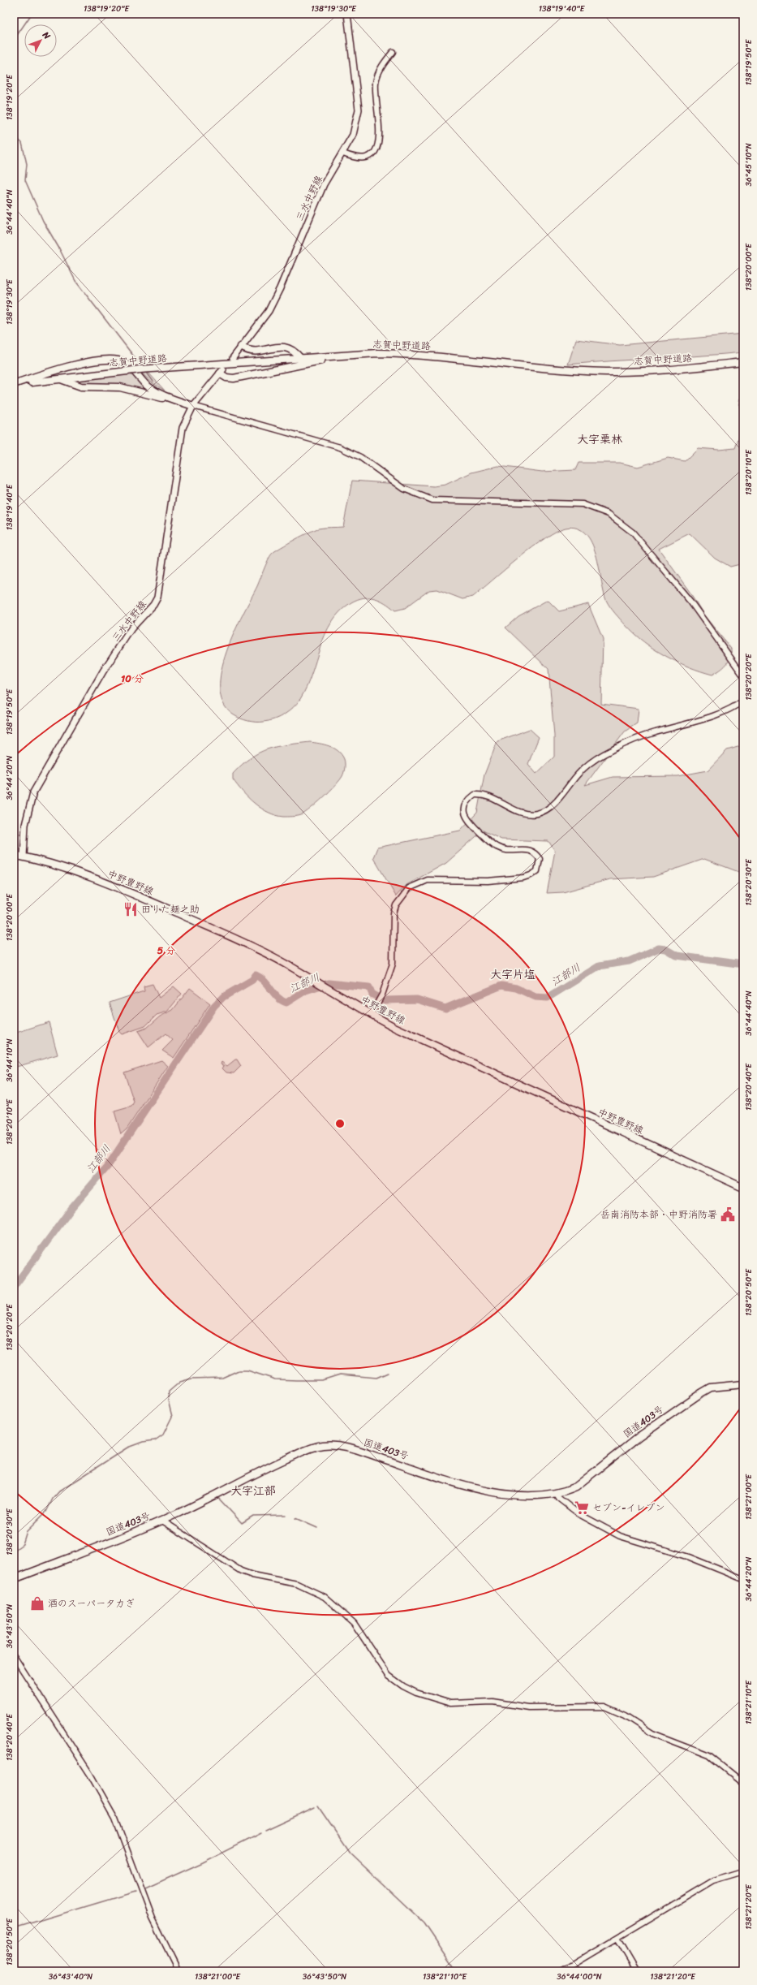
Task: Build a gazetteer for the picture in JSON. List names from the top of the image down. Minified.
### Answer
{"streets":{"main road":["三水中野線","志賀中野道路","中野豊野線","国道403号"]},"crossings":[["三水中野線","中野豊野線"]],"districts":["大字栗林","大字片塩","大字江部"],"water":["江部川"],"places":{"restaurant":["田りた麺之助"],"public building":["岳南消防本部・中野消防署"],"supermarket":["セブン-イレブン"],"shop":["酒のスーパータカぎ"]},"north":"top right","coordinates":["138°19'20\"E","138°19'30\"E","138°19'40\"E","138°19'50\"E","36°45'10\"N","36°44'40\"N","138°20'00\"E","138°20'10\"E","138°20'20\"E","36°44'20\"N","138°20'30\"E","36°44'10\"N","138°20'40\"E","138°20'50\"E","138°21'00\"E","36°43'50\"N","138°21'10\"E","138°21'20\"E","36°43'40\"N","36°44'00\"N"],"rings":["10 分","5 分"]}
